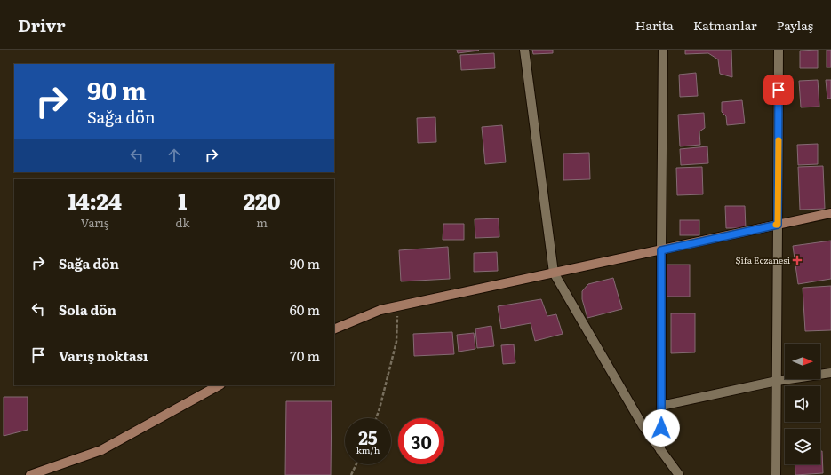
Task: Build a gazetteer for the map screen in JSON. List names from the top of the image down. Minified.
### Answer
{"places":{"health":["Şifa Eczanesi"]},"north":"right","page":{"header":"Drivr","nav":["Harita","Katmanlar","Paylaş"],"turn":["90 m","Sağa dön"],"eta":["14:24","Varış","1","dk","220","m"],"list":[{"name":"Sağa dön","value":"90 m"},{"name":"Sola dön","value":"60 m"},{"name":"Varış noktası","value":"70 m"}],"speed":"25 km/h","limit":"30"}}
